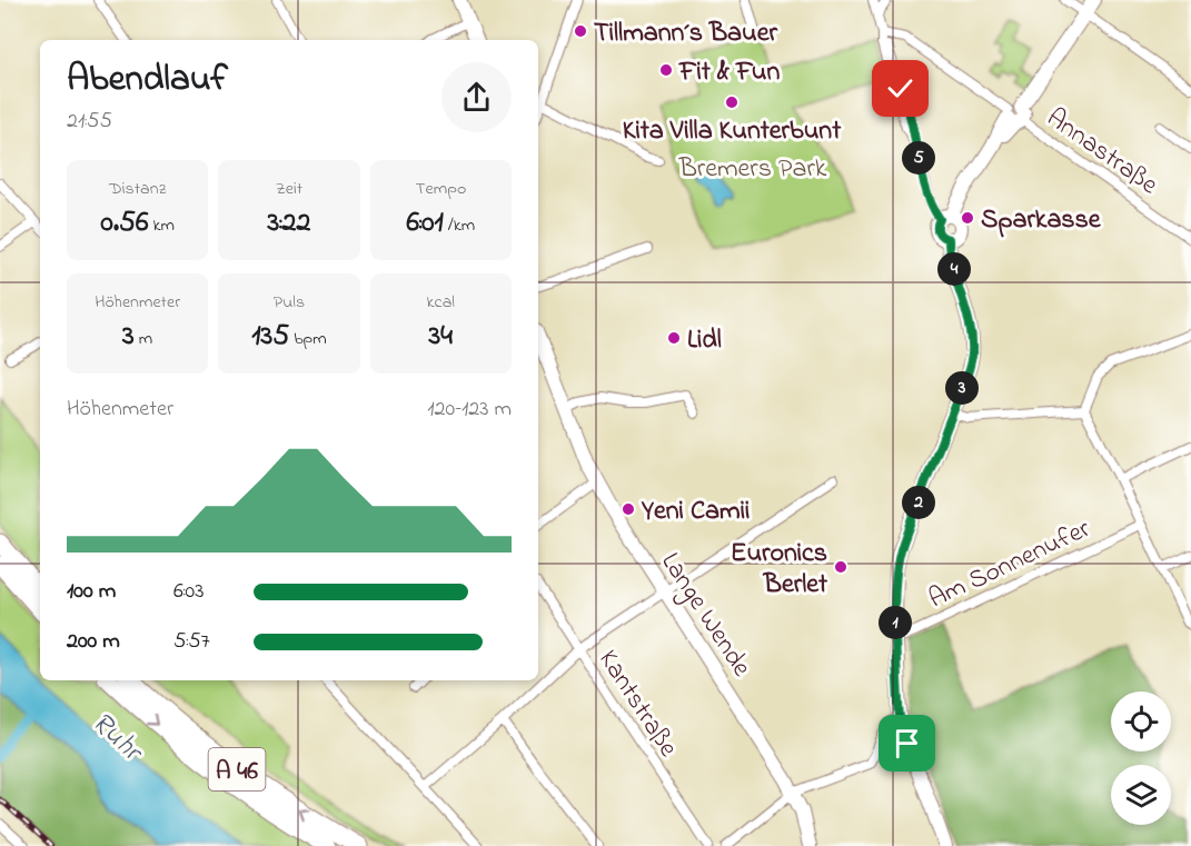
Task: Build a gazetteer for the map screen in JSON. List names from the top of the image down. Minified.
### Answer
{"streets":{"highway":["A 46"],"street":["Annastraße","Am Sonnenufer","Lange Wende","Kantstraße"]},"water":["Ruhr"],"parks":["Bremers Park"],"places":["Tillmann´s Bauer","Fit & Fun","Kita Villa Kunterbunt","Sparkasse","Lidl","Yeni Camii","Euronics Berlet"],"page":{"heading":["Abendlauf","21:55"],"pins":["5","4","3","2","1"],"stats":[["Distanz","0.56 km"],["Zeit","3:22"],["Tempo","6:01 /km"],["Höhenmeter","3 m"],["Puls","135 bpm"],["kcal","34"]],"chart":["Höhenmeter","120–123 m"],"list":[{"name":"100 m","note":"6:03"},{"name":"200 m","note":"5:57"}]}}
